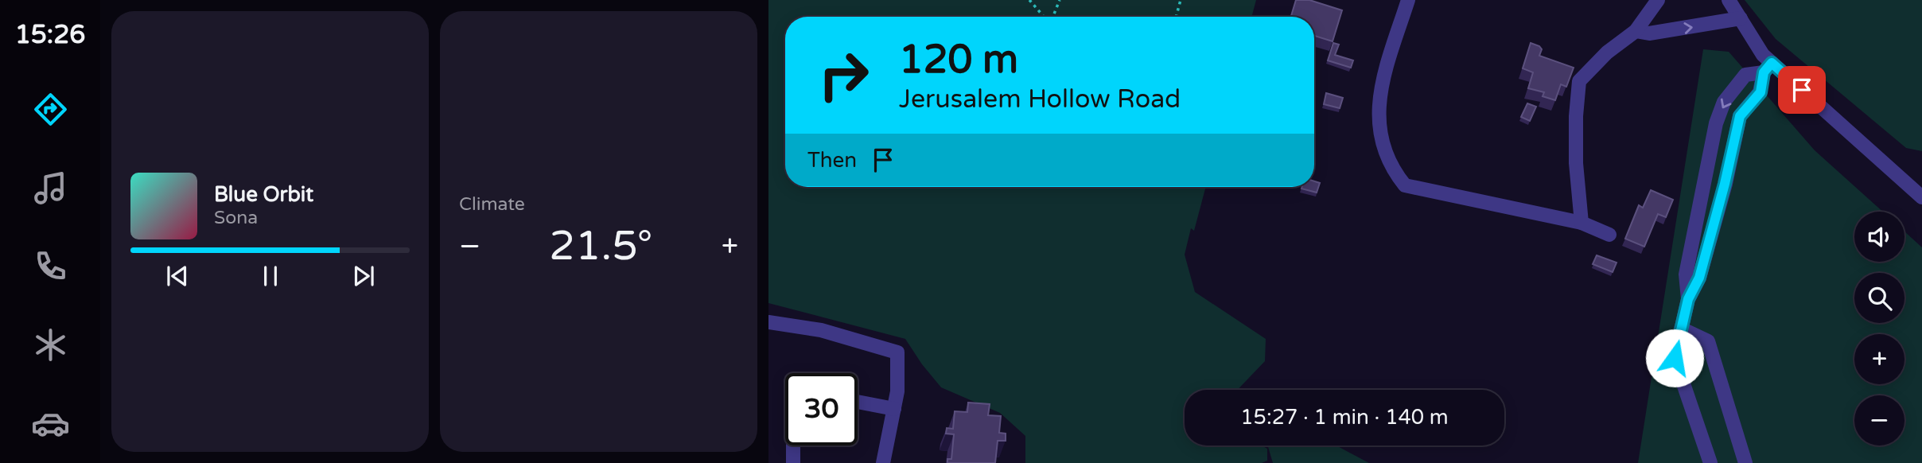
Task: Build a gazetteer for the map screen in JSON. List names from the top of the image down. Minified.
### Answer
{"page":{"tabs":"15:26","tile":"Climate","turn":["120 m","Jerusalem Hollow Road"],"then":"Then","song":["Blue Orbit","Sona"],"map_buttons":["+","−"],"heat":["−","21.5°","+"],"limit":"30","trip":"15:27 · 1 min · 140 m"}}
